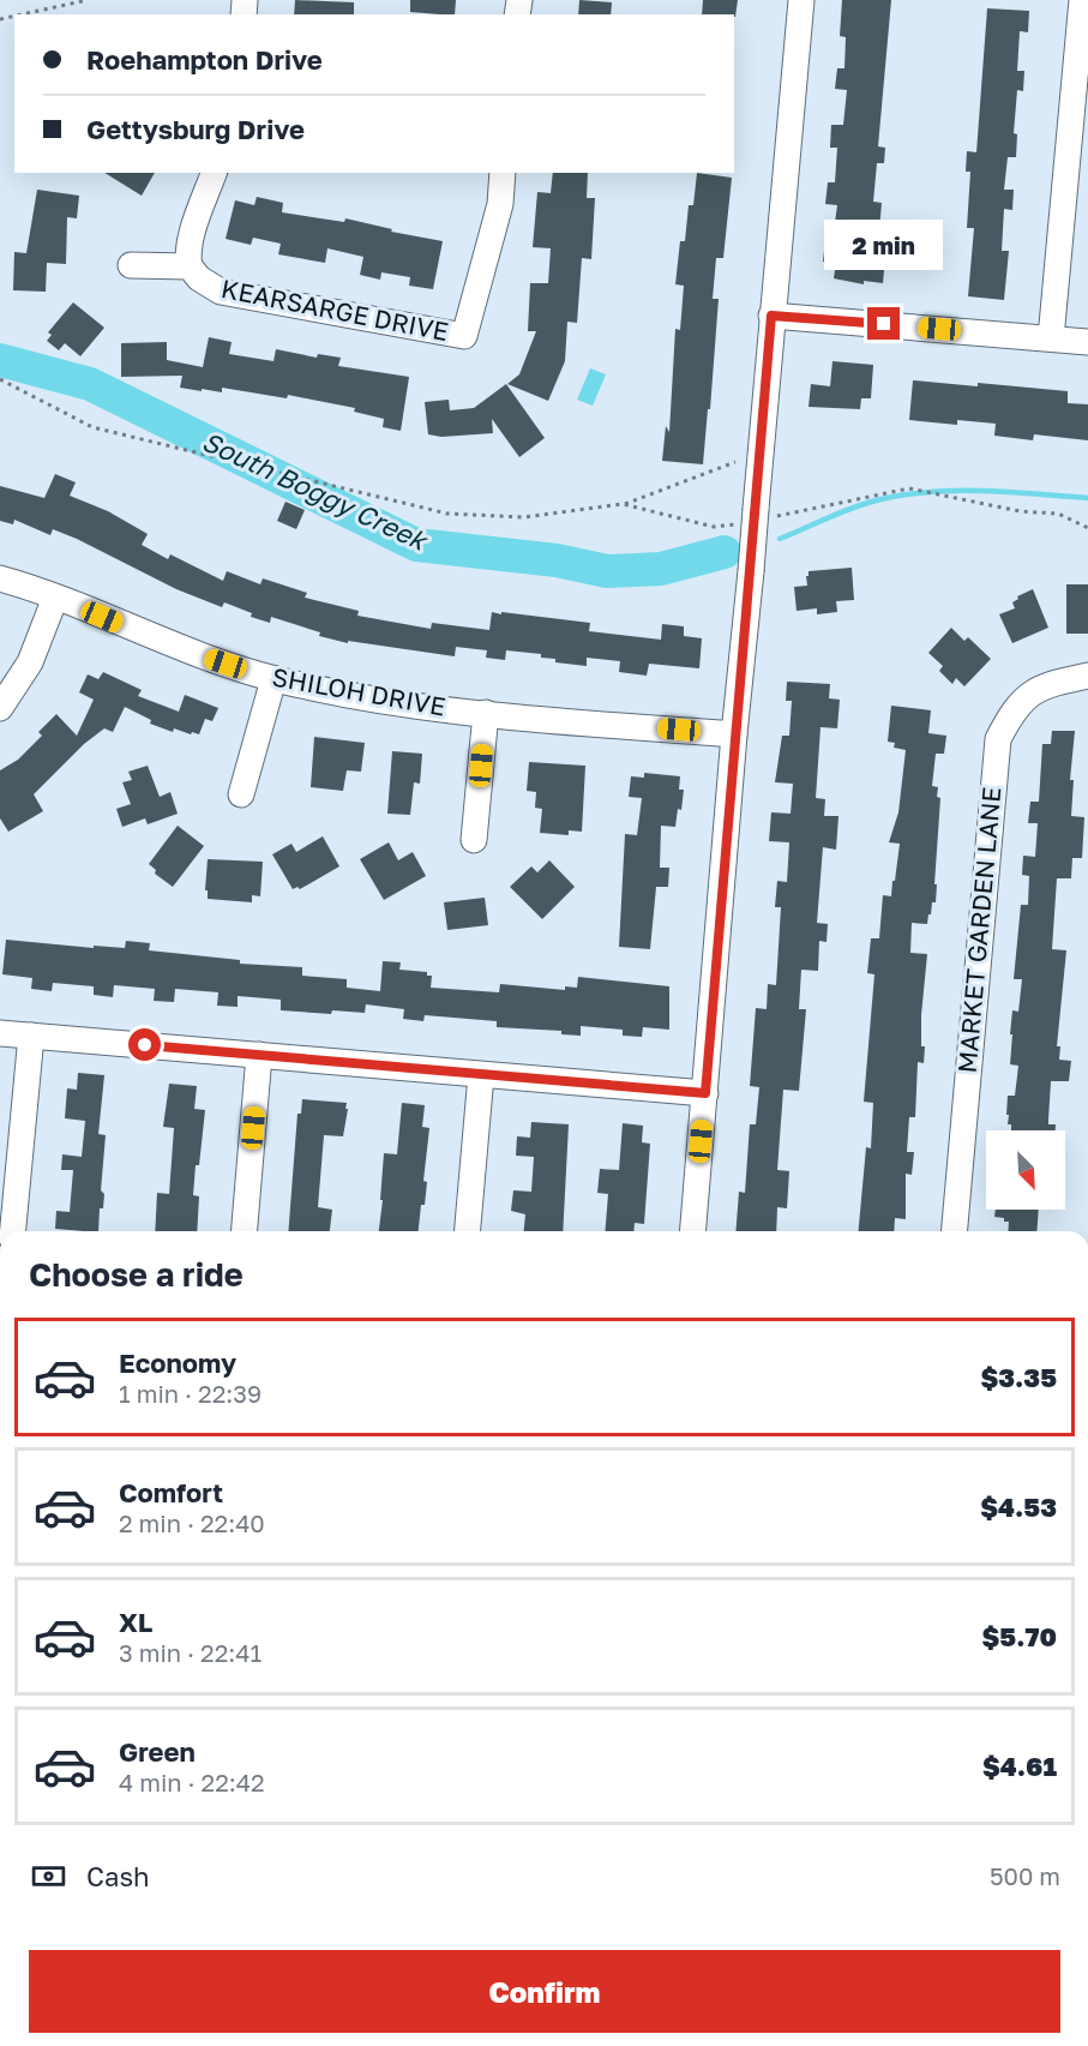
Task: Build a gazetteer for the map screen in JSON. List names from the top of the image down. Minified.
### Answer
{"streets":{"street":["KEARSARGE DRIVE","SHILOH DRIVE","MARKET GARDEN LANE"]},"water":["South Boggy Creek"],"north":"bottom right","page":{"banner":["Roehampton Drive","Gettysburg Drive"],"bubble":"2 min","heading":"Choose a ride","list":[{"name":"Economy","note":"1 min · 22:39","value":"$3.35"},{"name":"Comfort","note":"2 min · 22:40","value":"$4.53"},{"name":"XL","note":"3 min · 22:41","value":"$5.70"},{"name":"Green","note":"4 min · 22:42","value":"$4.61"}],"pay":["Cash","500 m"],"buttons":"Confirm"}}
